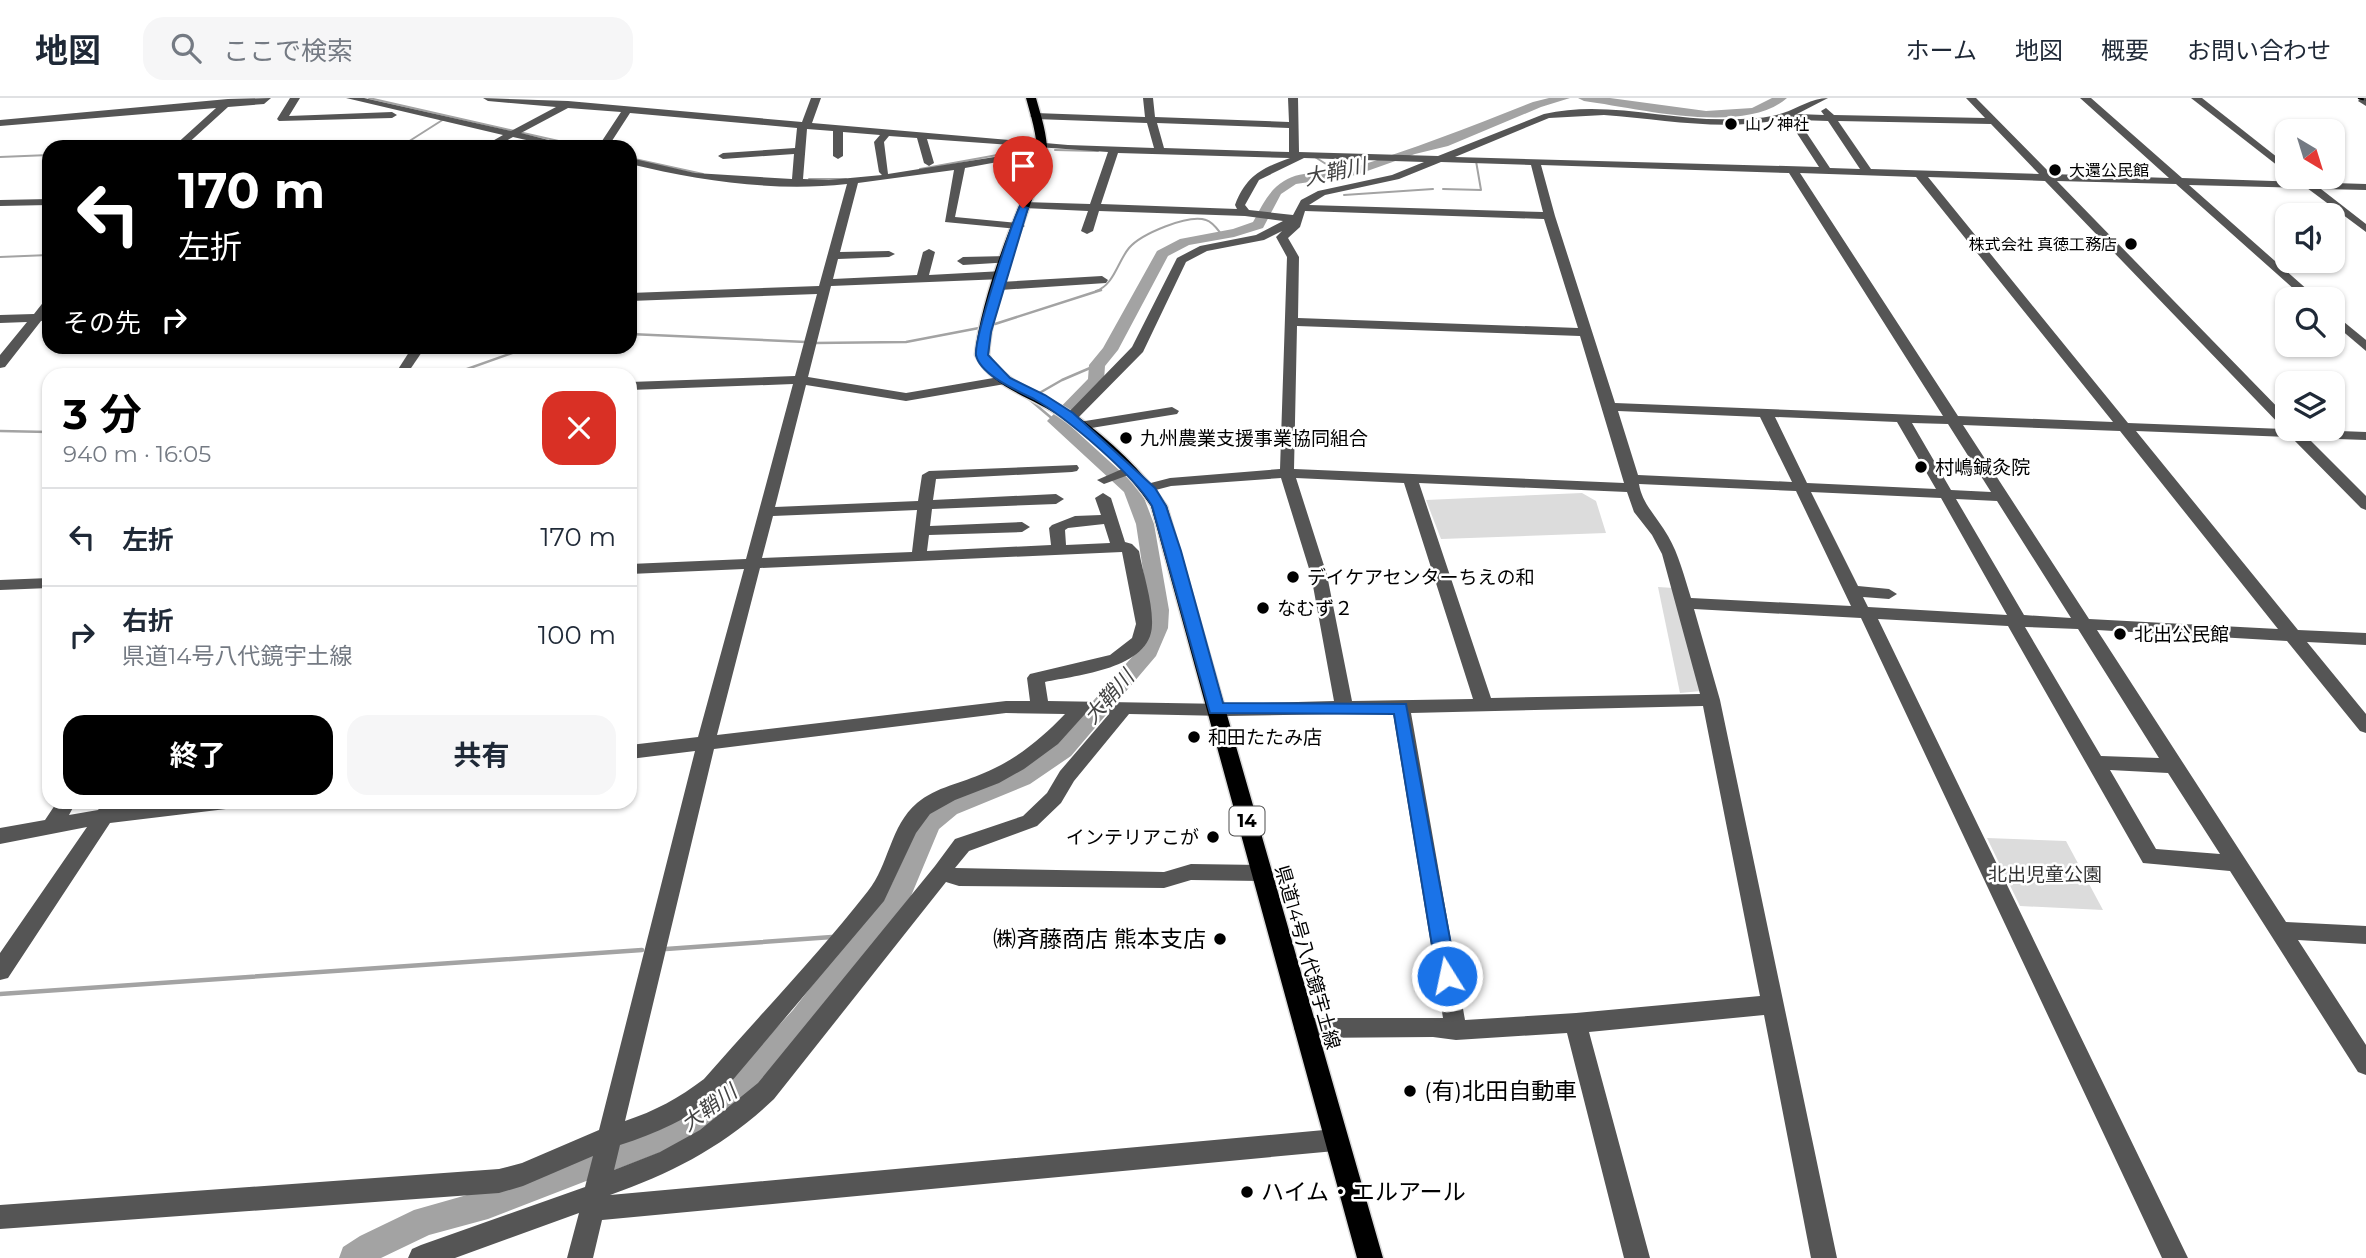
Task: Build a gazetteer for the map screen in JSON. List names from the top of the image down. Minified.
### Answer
{"streets":{"main road":["14","県道14号八代鏡宇土線"]},"water":["大鞘川"],"parks":["北出児童公園"],"places":["山ノ神社","大還公民館","株式会社 真徳工務店","九州農業支援事業協同組合","村嶋鍼灸院","デイケアセンターちえの和","なむず２","北出公民館","和田たたみ店","インテリアこが","㈱斉藤商店 熊本支店","(有)北田自動車","ハイム・エルアール"],"north":"bottom right","page":{"header":"地図","search":"ここで検索","nav":["ホーム","地図","概要","お問い合わせ"],"turn":["170 m","左折"],"then":"その先","heading":["3 分","940 m · 16:05"],"list":[{"name":"左折","value":"170 m"},{"name":"右折","note":"県道14号八代鏡宇土線","value":"100 m"}],"buttons":["終了","共有"]}}
